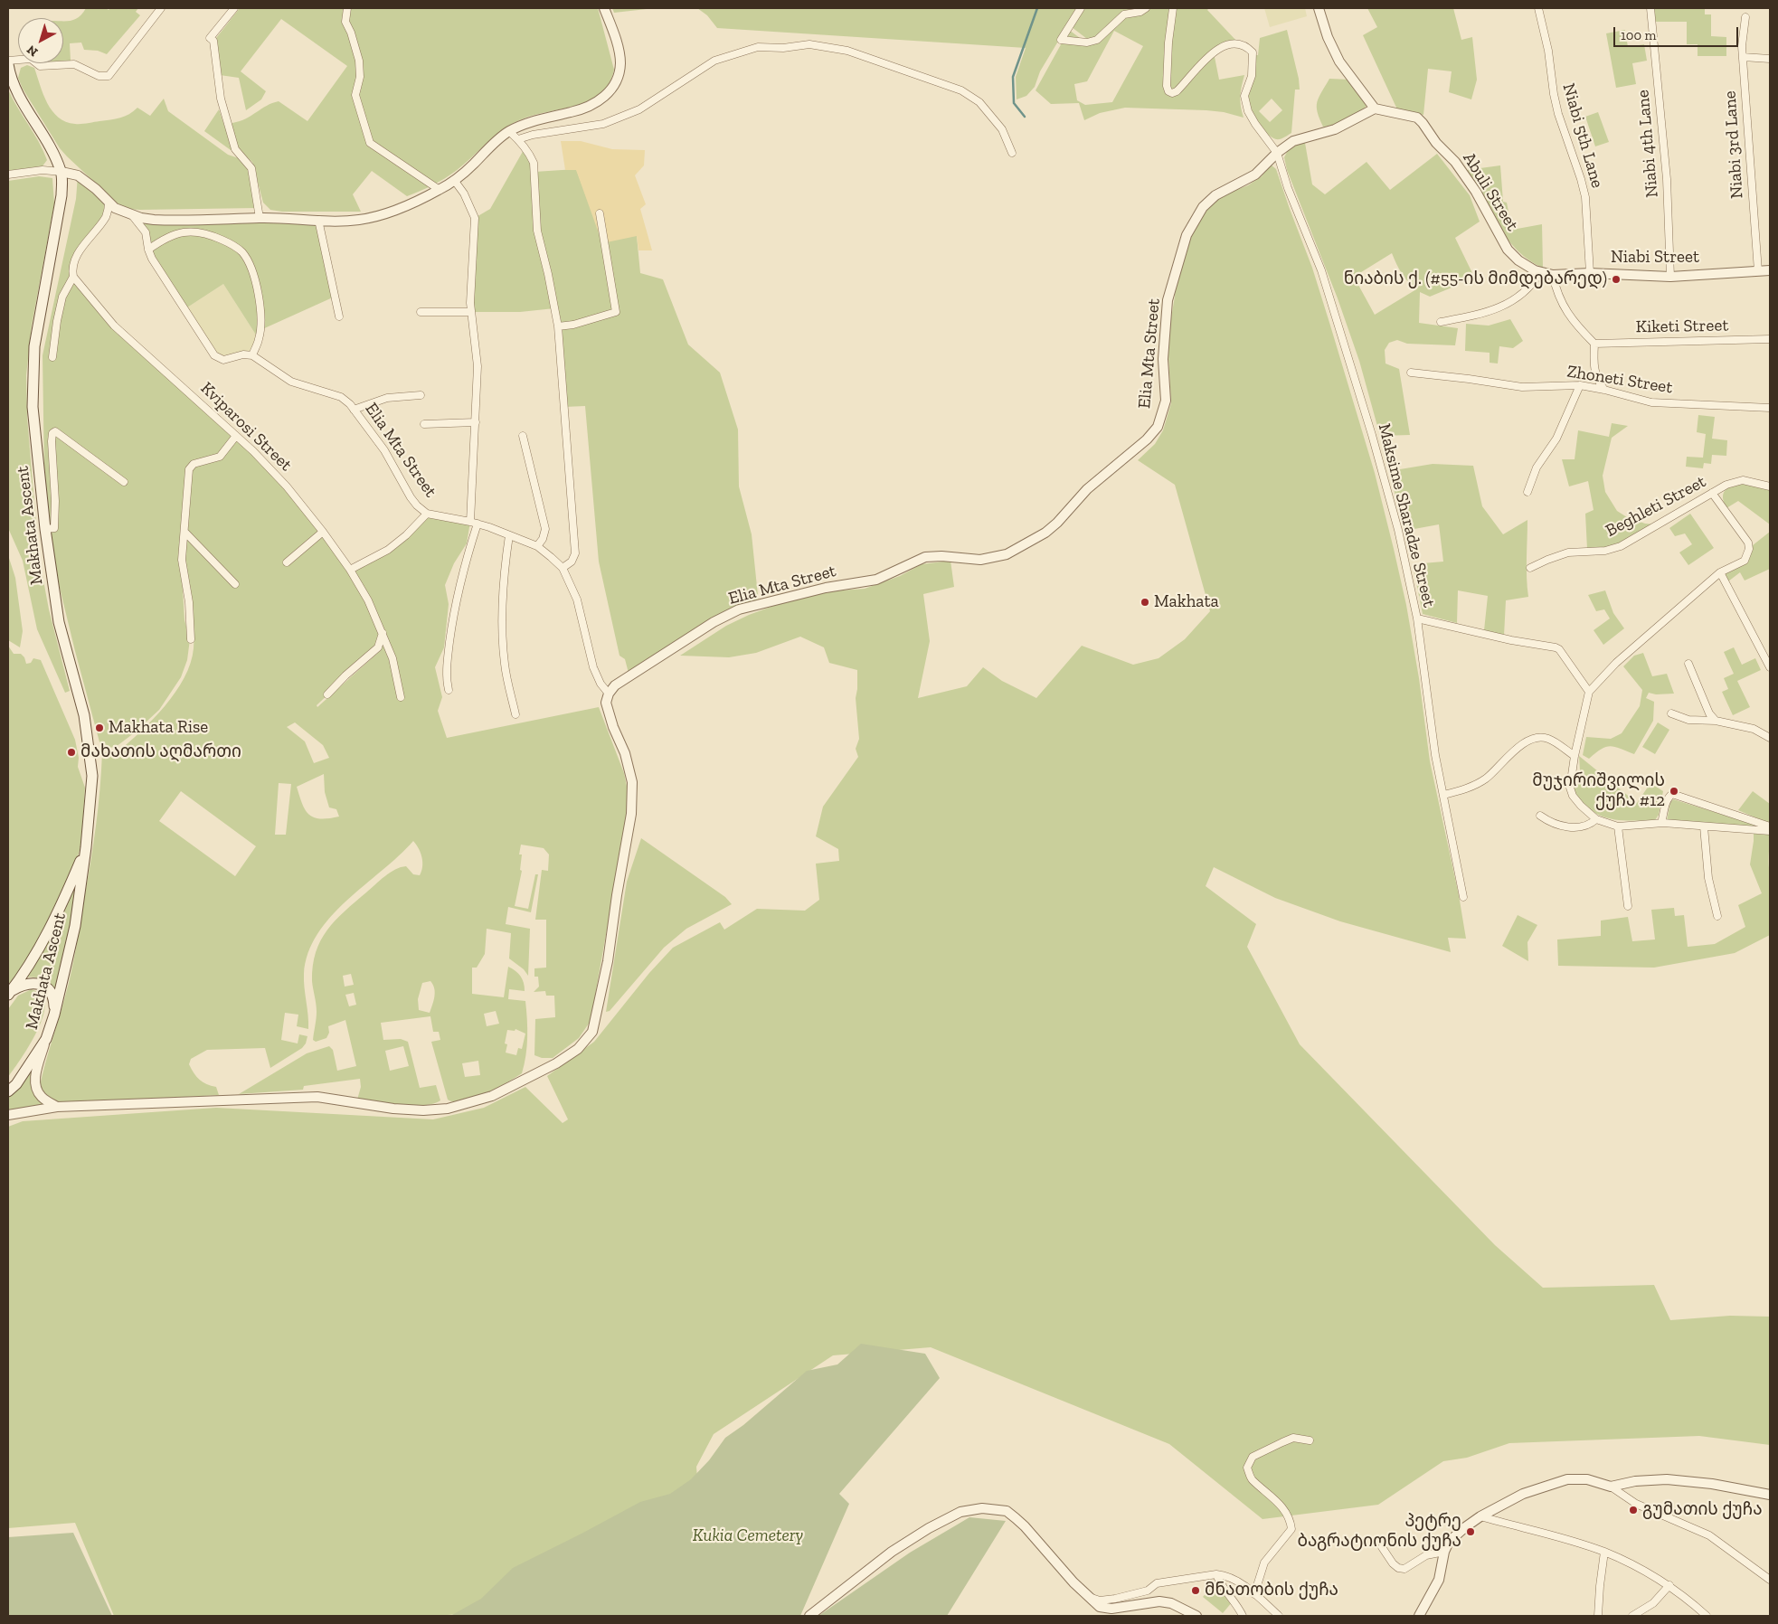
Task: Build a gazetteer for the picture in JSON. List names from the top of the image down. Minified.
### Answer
{"streets":{"main road":["Makhata Ascent"],"street":["Niabi 5th Lane","Niabi 4th Lane","Niabi 3rd Lane","Abuli Street","Niabi Street","Kiketi Street","Elia Mta Street","Zhoneti Street","Kviparosi Street","Beghleti Street","Maksime Sharadze Street"]},"crossings":[["Niabi 5th Lane","Niabi Street"],["Niabi 4th Lane","Niabi Street"],["Niabi 3rd Lane","Niabi Street"],["Abuli Street","Niabi Street"],["Abuli Street","Elia Mta Street"],["Elia Mta Street","Maksime Sharadze Street"]],"parks":["Kukia Cemetery"],"places":["ნიაბის ქ. (#55-ის მიმდებარედ)","Makhata","Makhata Rise","მახათის აღმართი","მუჯირიშვილის ქუჩა #12","გუმათის ქუჩა","პეტრე ბაგრატიონის ქუჩა","მნათობის ქუჩა"],"scale_bar":"100 m","north":"bottom left"}
